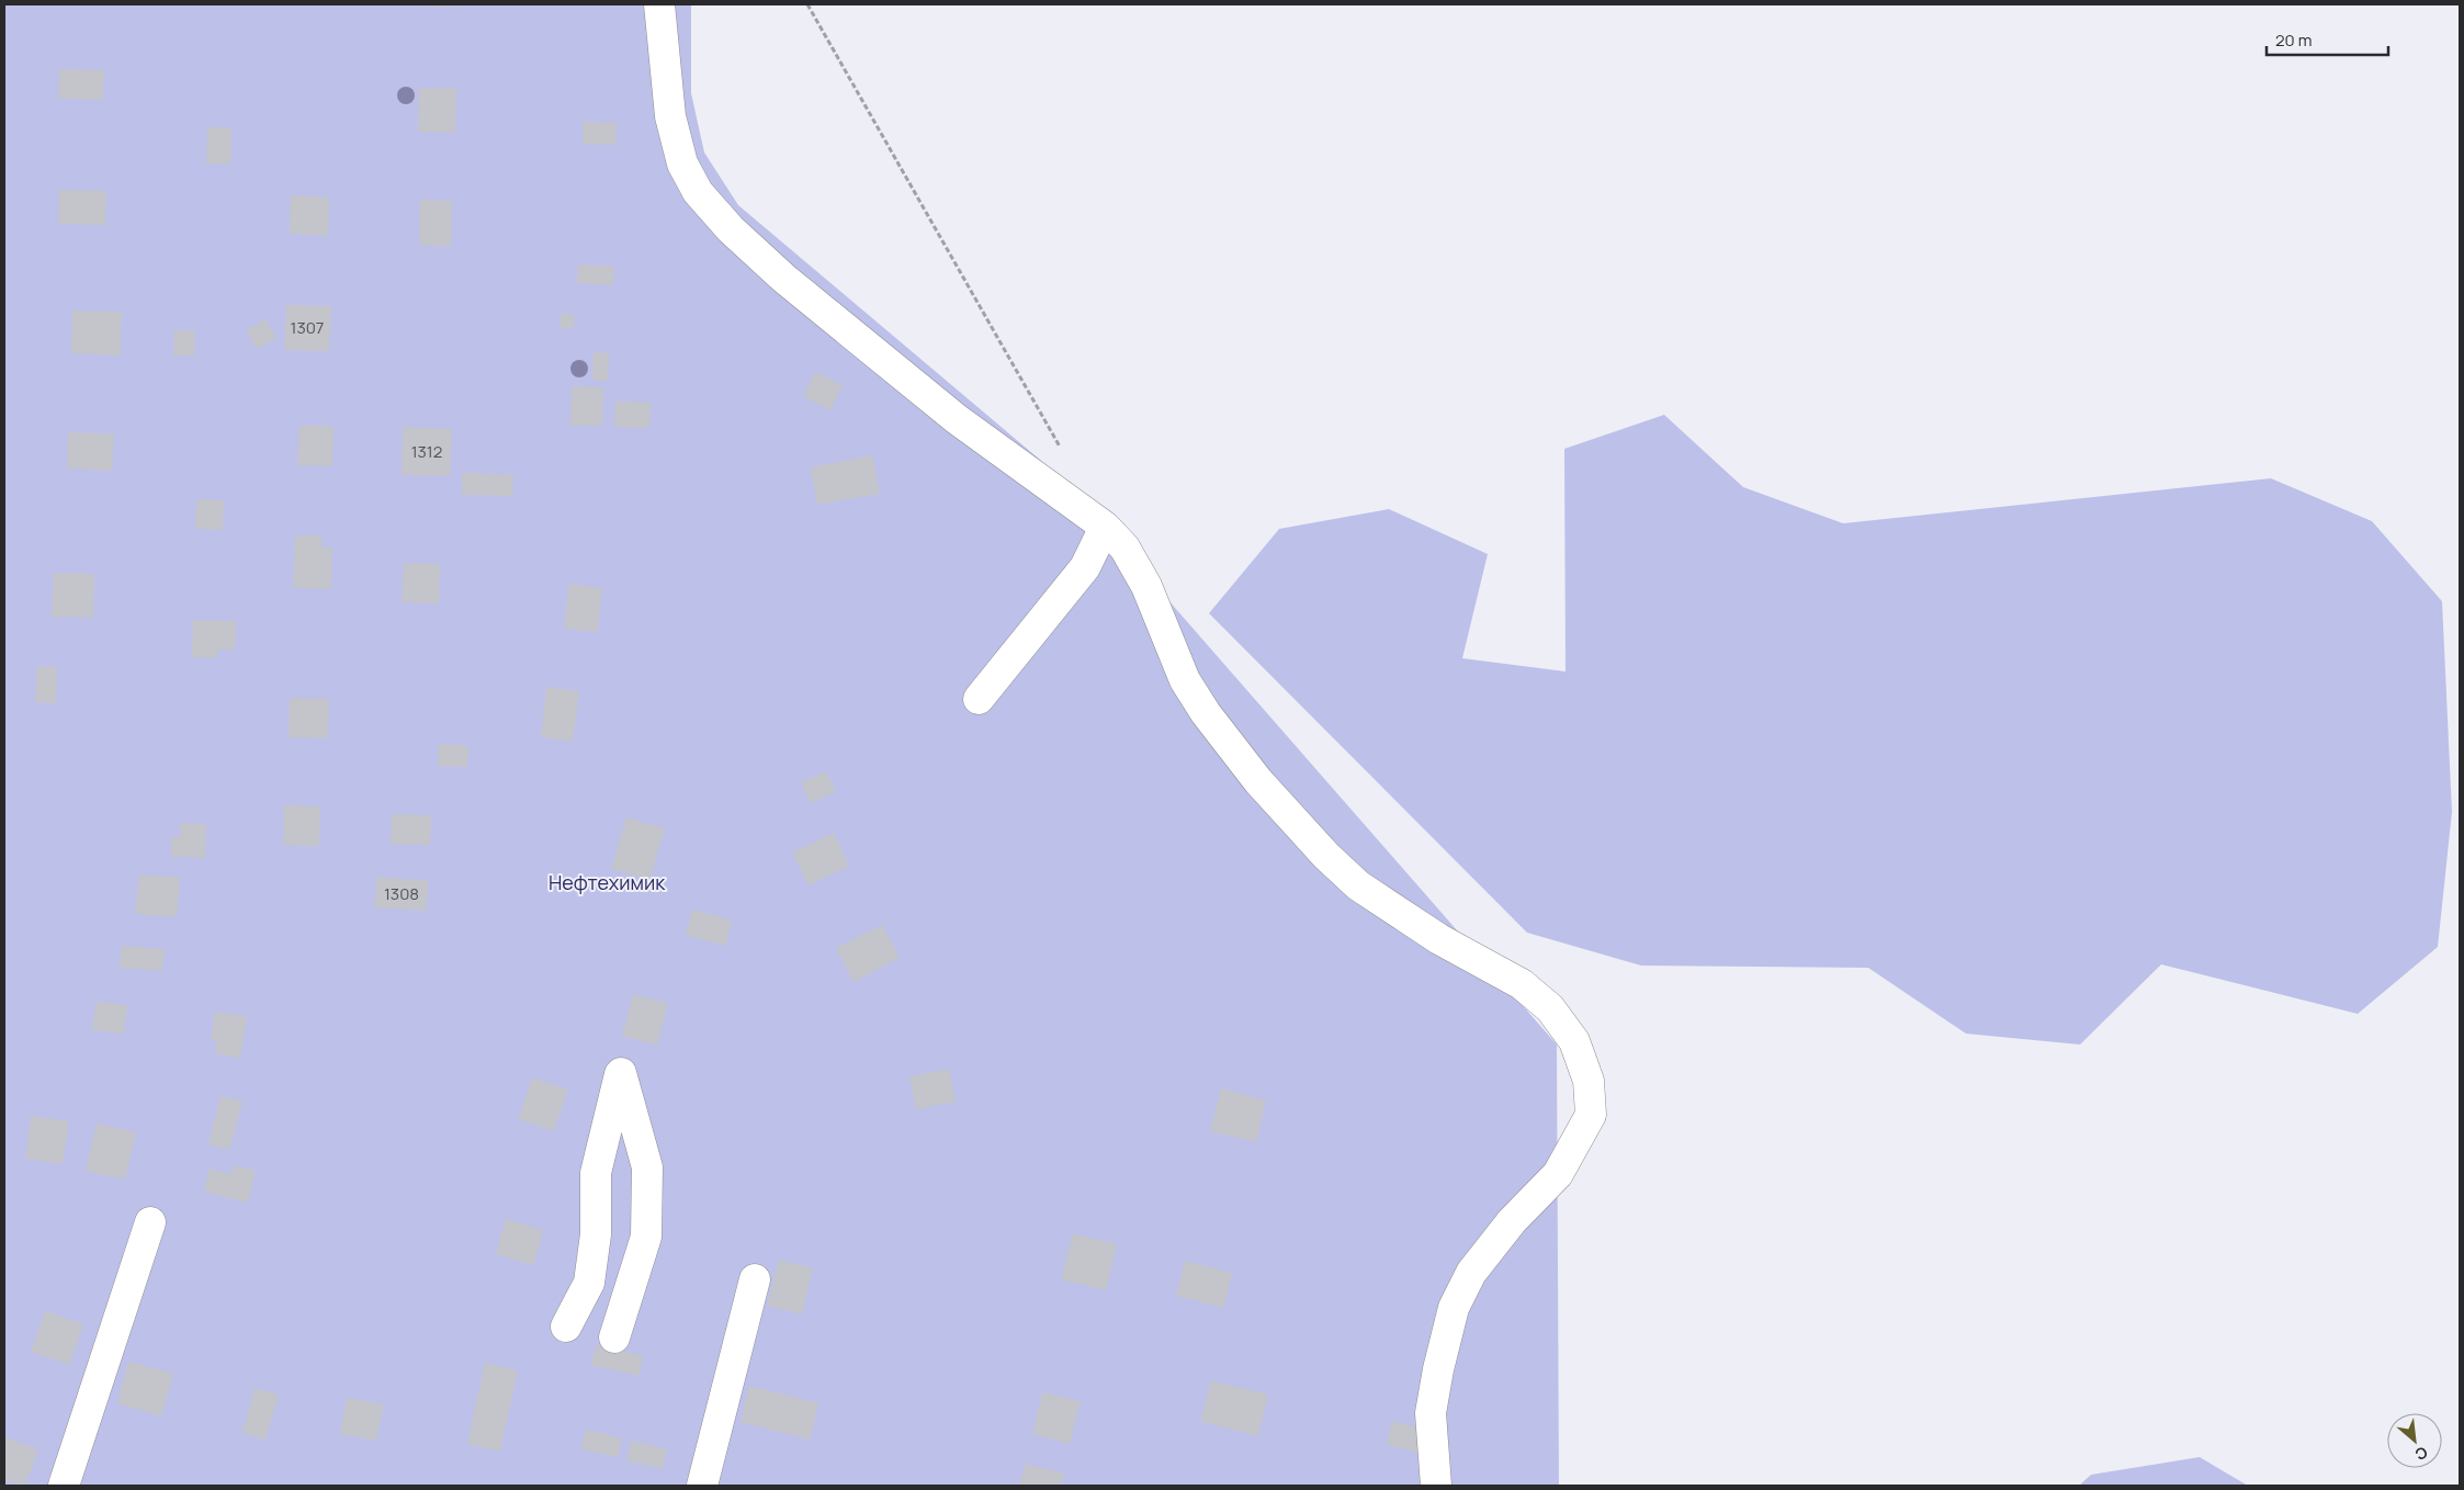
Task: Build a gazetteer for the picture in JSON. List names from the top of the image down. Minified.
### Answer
{"parks":["Нефтехимик"],"house_numbers":["1307","1312","1308"],"scale_bar":"20 m","north":"bottom right"}
